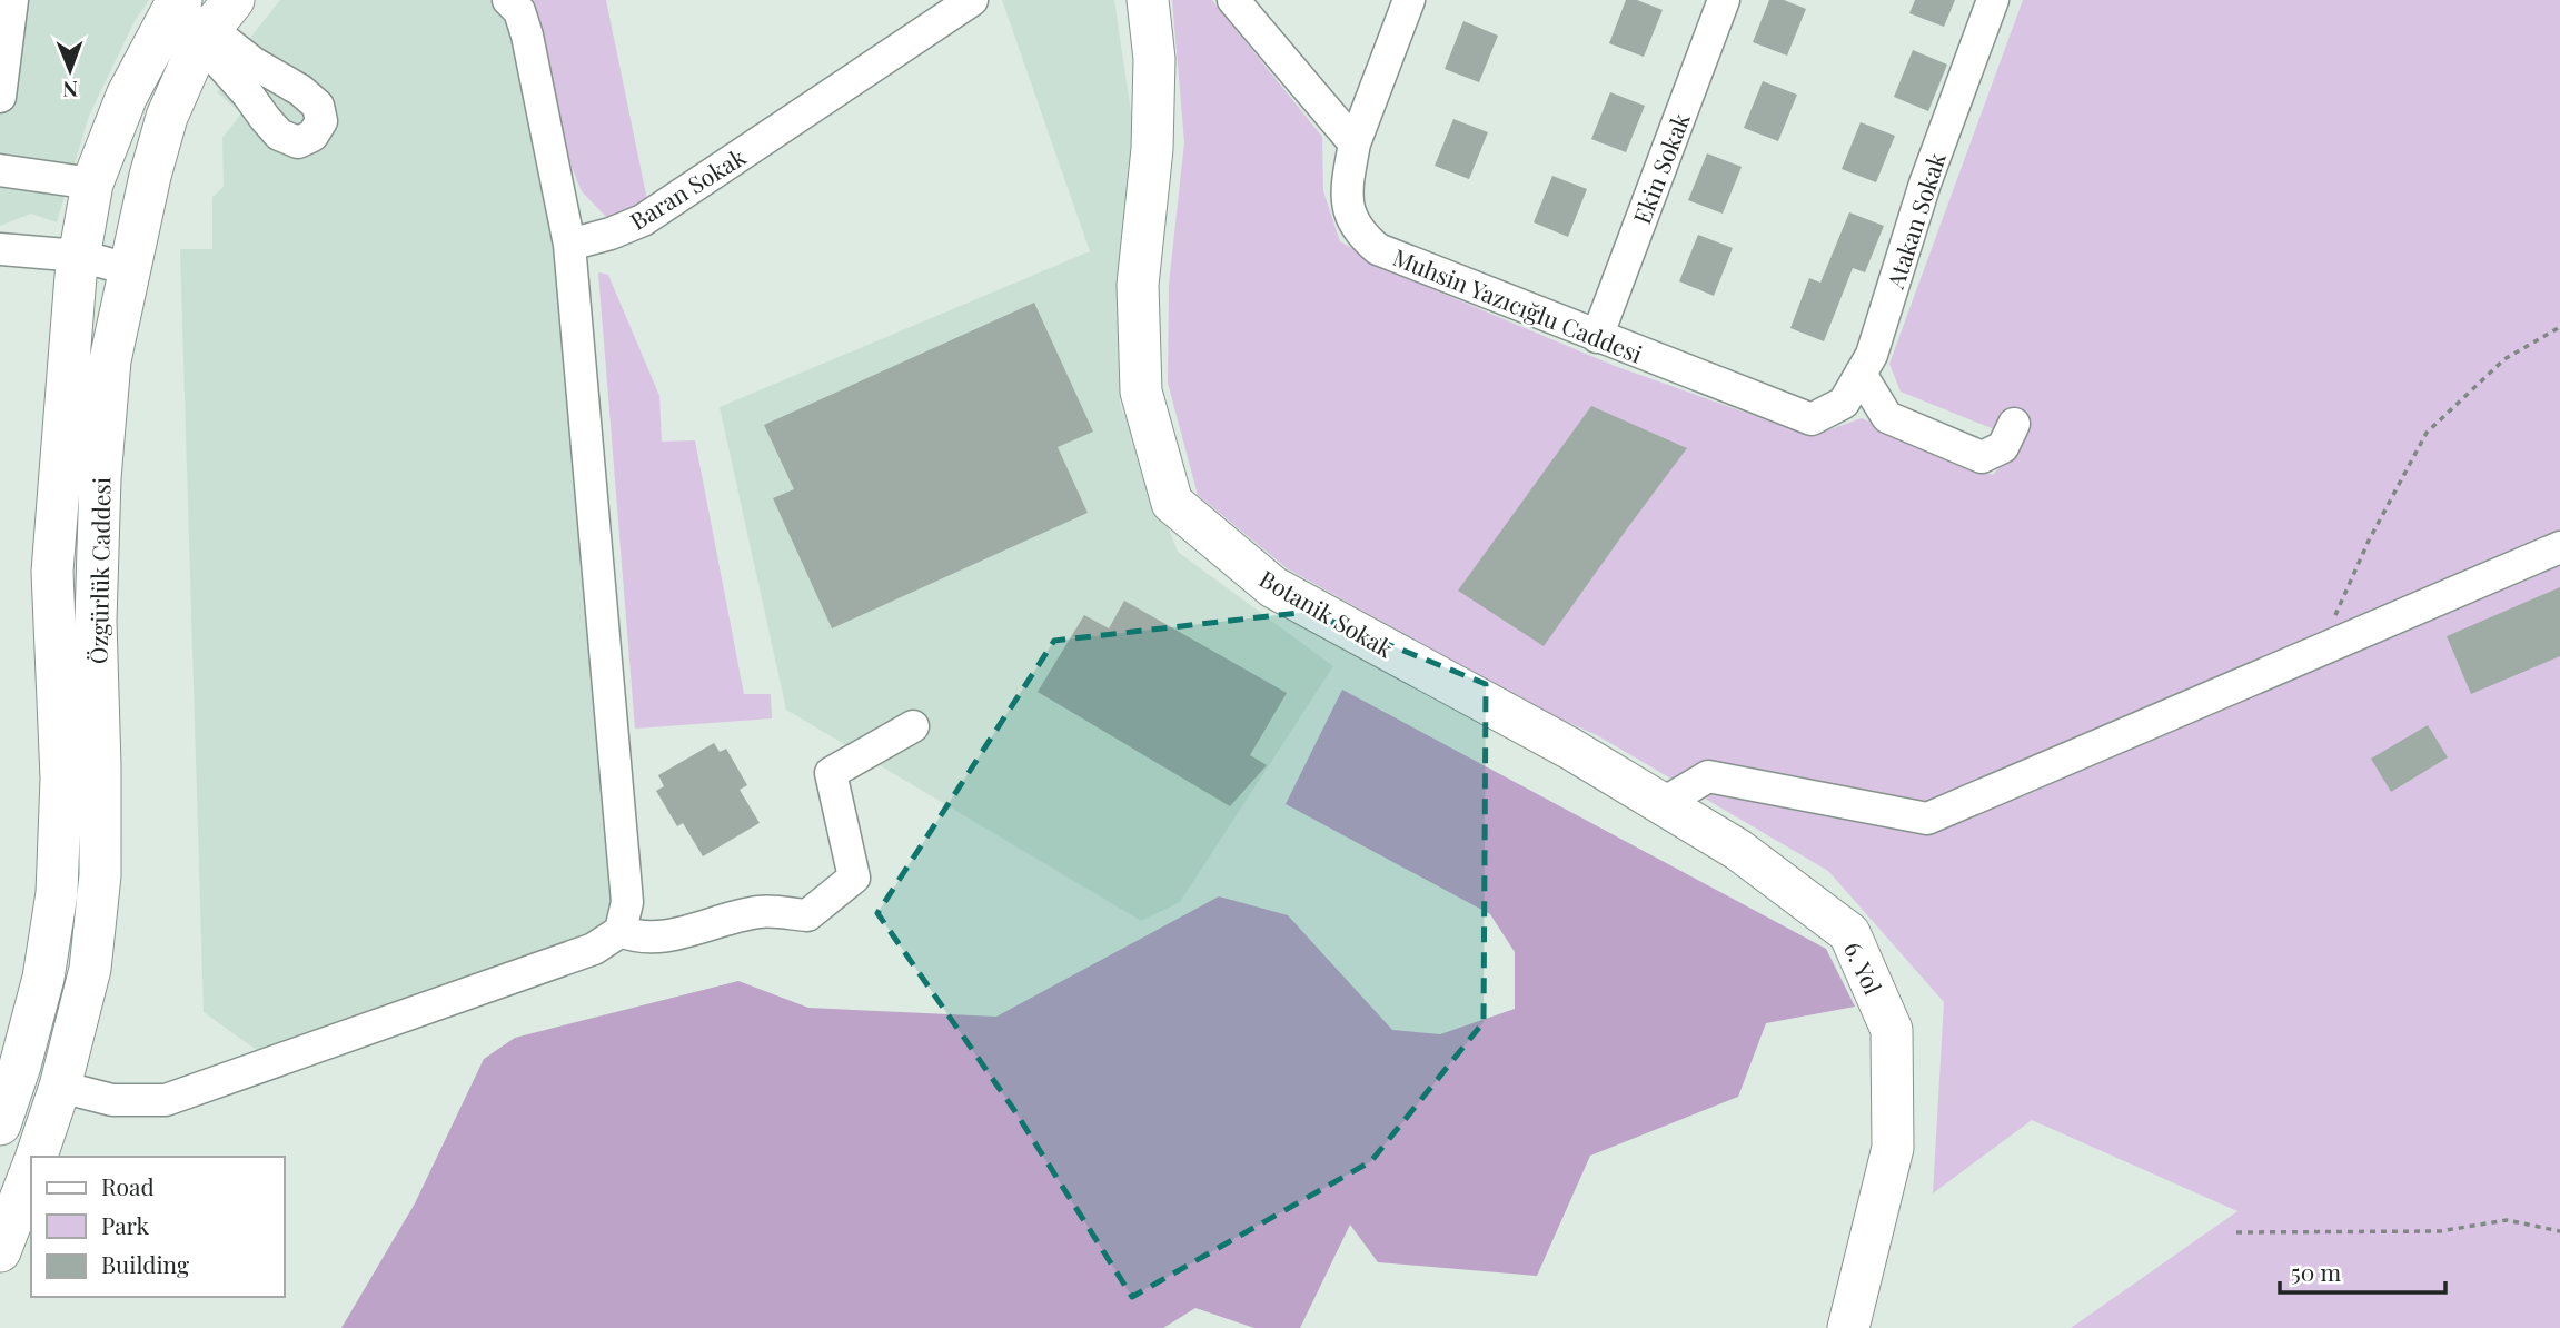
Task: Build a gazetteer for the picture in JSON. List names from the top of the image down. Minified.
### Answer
{"streets":{"main road":["Özgürlük Caddesi","Botanik Sokak","6. Yol"],"street":["Ekin Sokak","Baran Sokak","Atakan Sokak","Muhsin Yazıcığlu Caddesi"]},"crossings":[["Ekin Sokak","Muhsin Yazıcığlu Caddesi"],["Atakan Sokak","Muhsin Yazıcığlu Caddesi"],["Botanik Sokak","6. Yol"]],"legend":["Road","Park","Building"],"scale_bar":"50 m","north":"bottom"}
